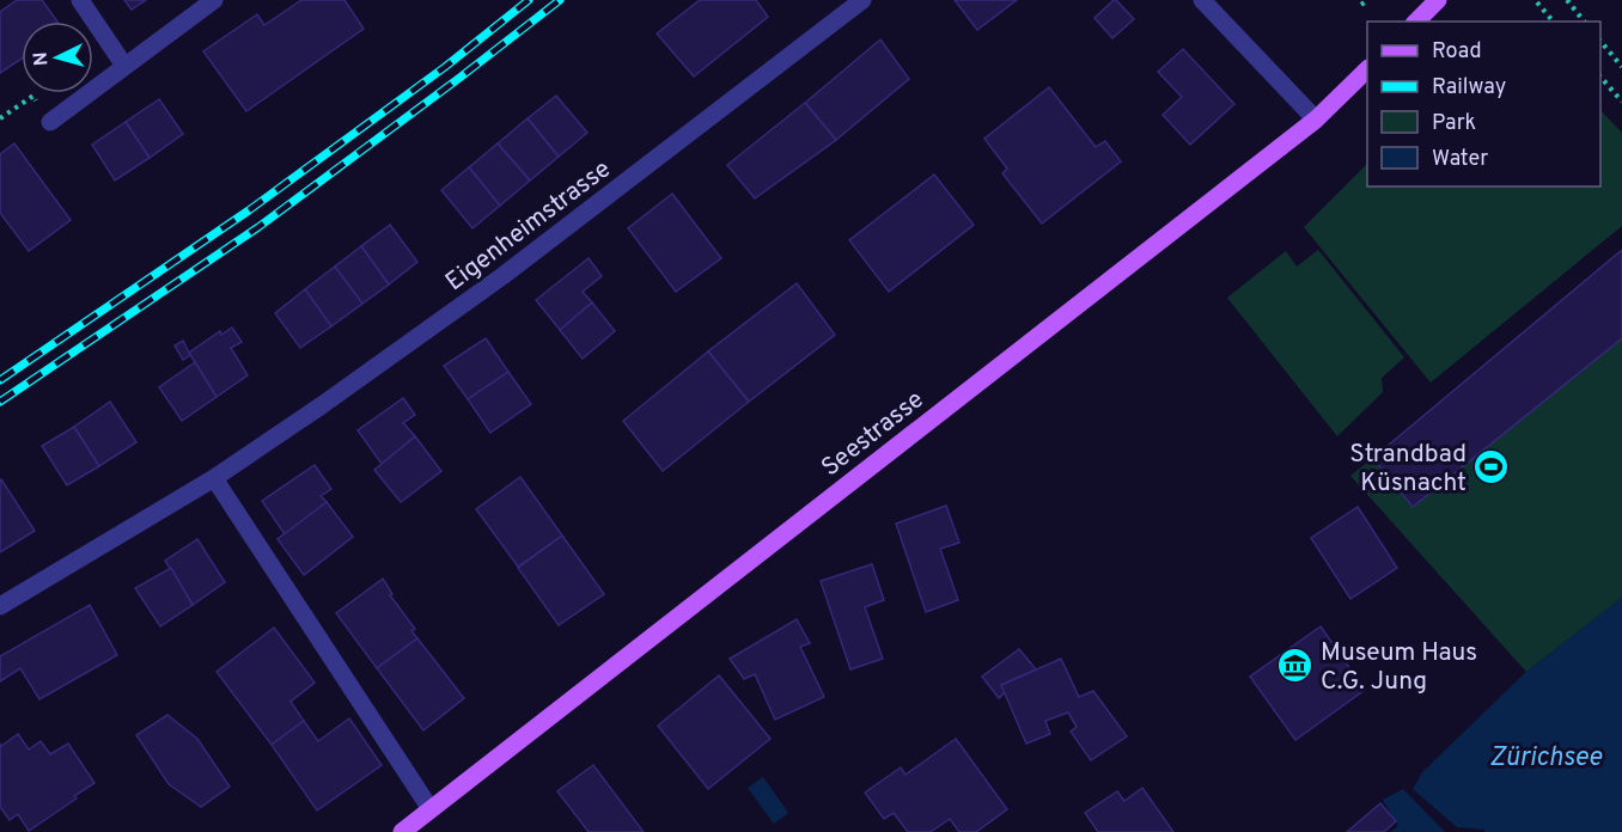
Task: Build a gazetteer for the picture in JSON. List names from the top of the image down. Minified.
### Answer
{"streets":{"main road":["Seestrasse"],"street":["Eigenheimstrasse"]},"water":["Zürichsee"],"places":{"sports":["Strandbad Küsnacht"],"museum":["Museum Haus C.G. Jung"]},"legend":["Road","Railway","Park","Water"],"north":"left"}
